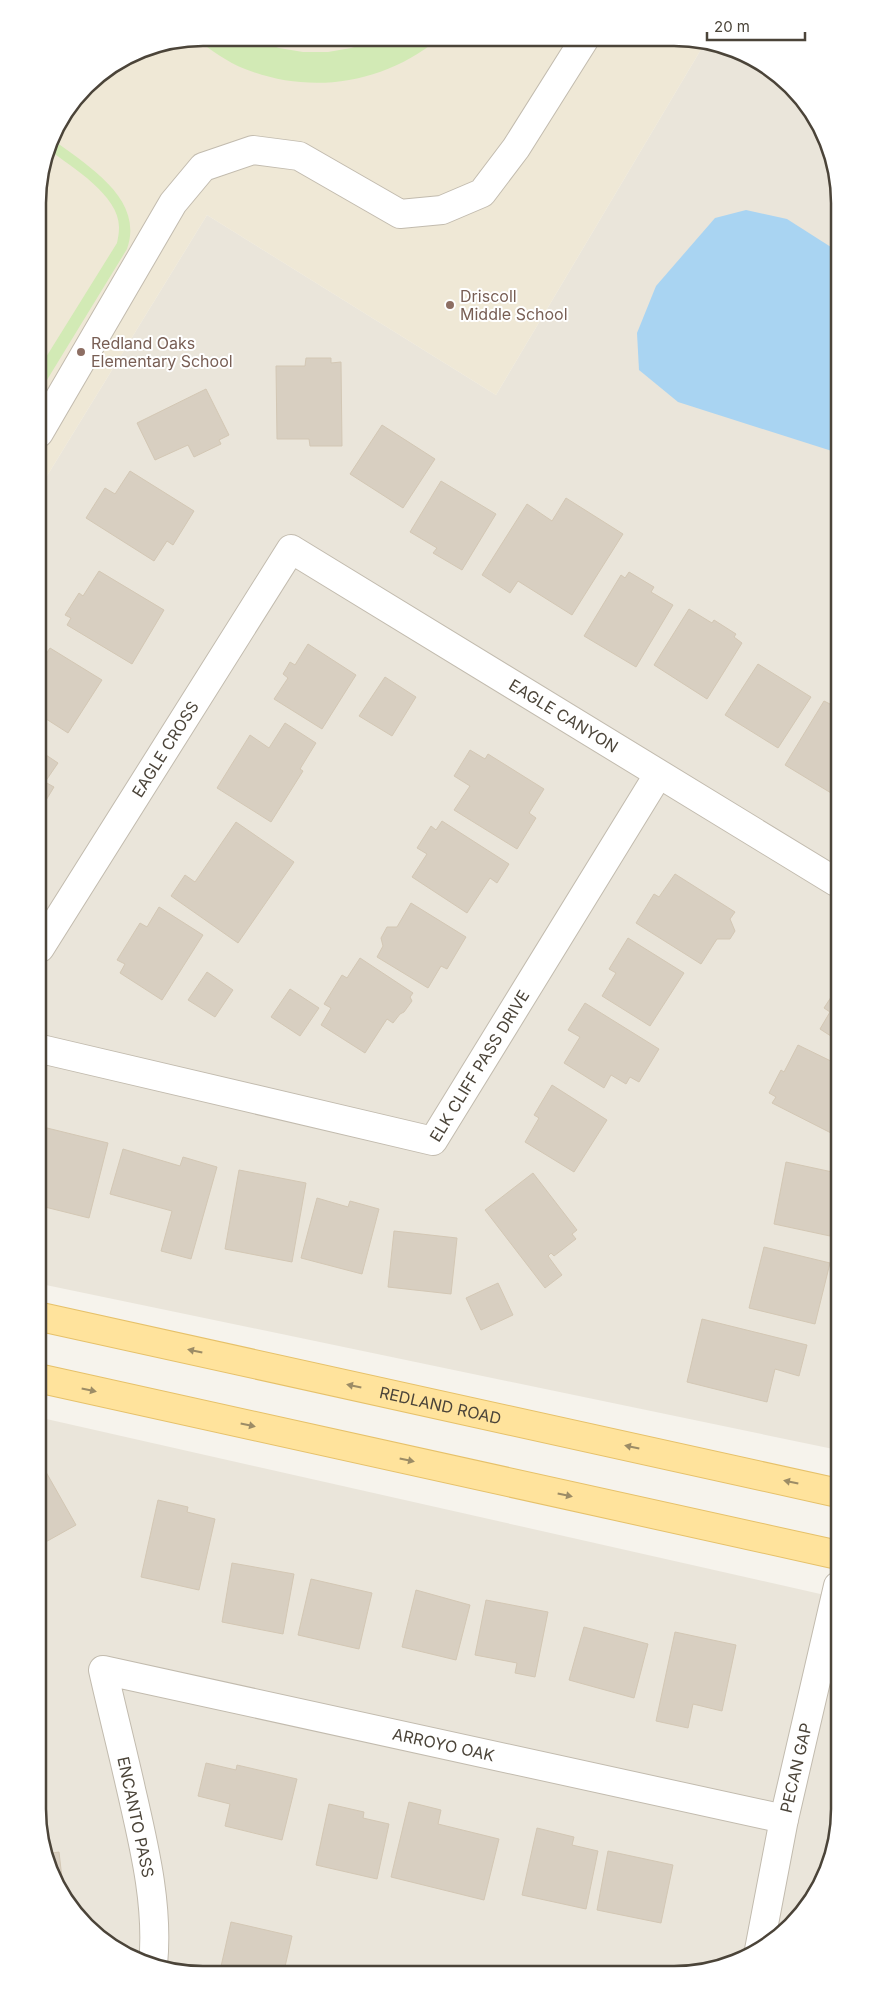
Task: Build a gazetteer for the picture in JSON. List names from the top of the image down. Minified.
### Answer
{"streets":{"main road":["REDLAND ROAD"],"street":["EAGLE CANYON","EAGLE CROSS","ELK CLIFF PASS DRIVE","ARROYO OAK","PECAN GAP","ENCANTO PASS"]},"crossings":[["EAGLE CANYON","EAGLE CROSS"],["EAGLE CANYON","ELK CLIFF PASS DRIVE"],["ARROYO OAK","PECAN GAP"],["ARROYO OAK","ENCANTO PASS"]],"places":["Driscoll Middle School","Redland Oaks Elementary School"],"scale_bar":"20 m"}
